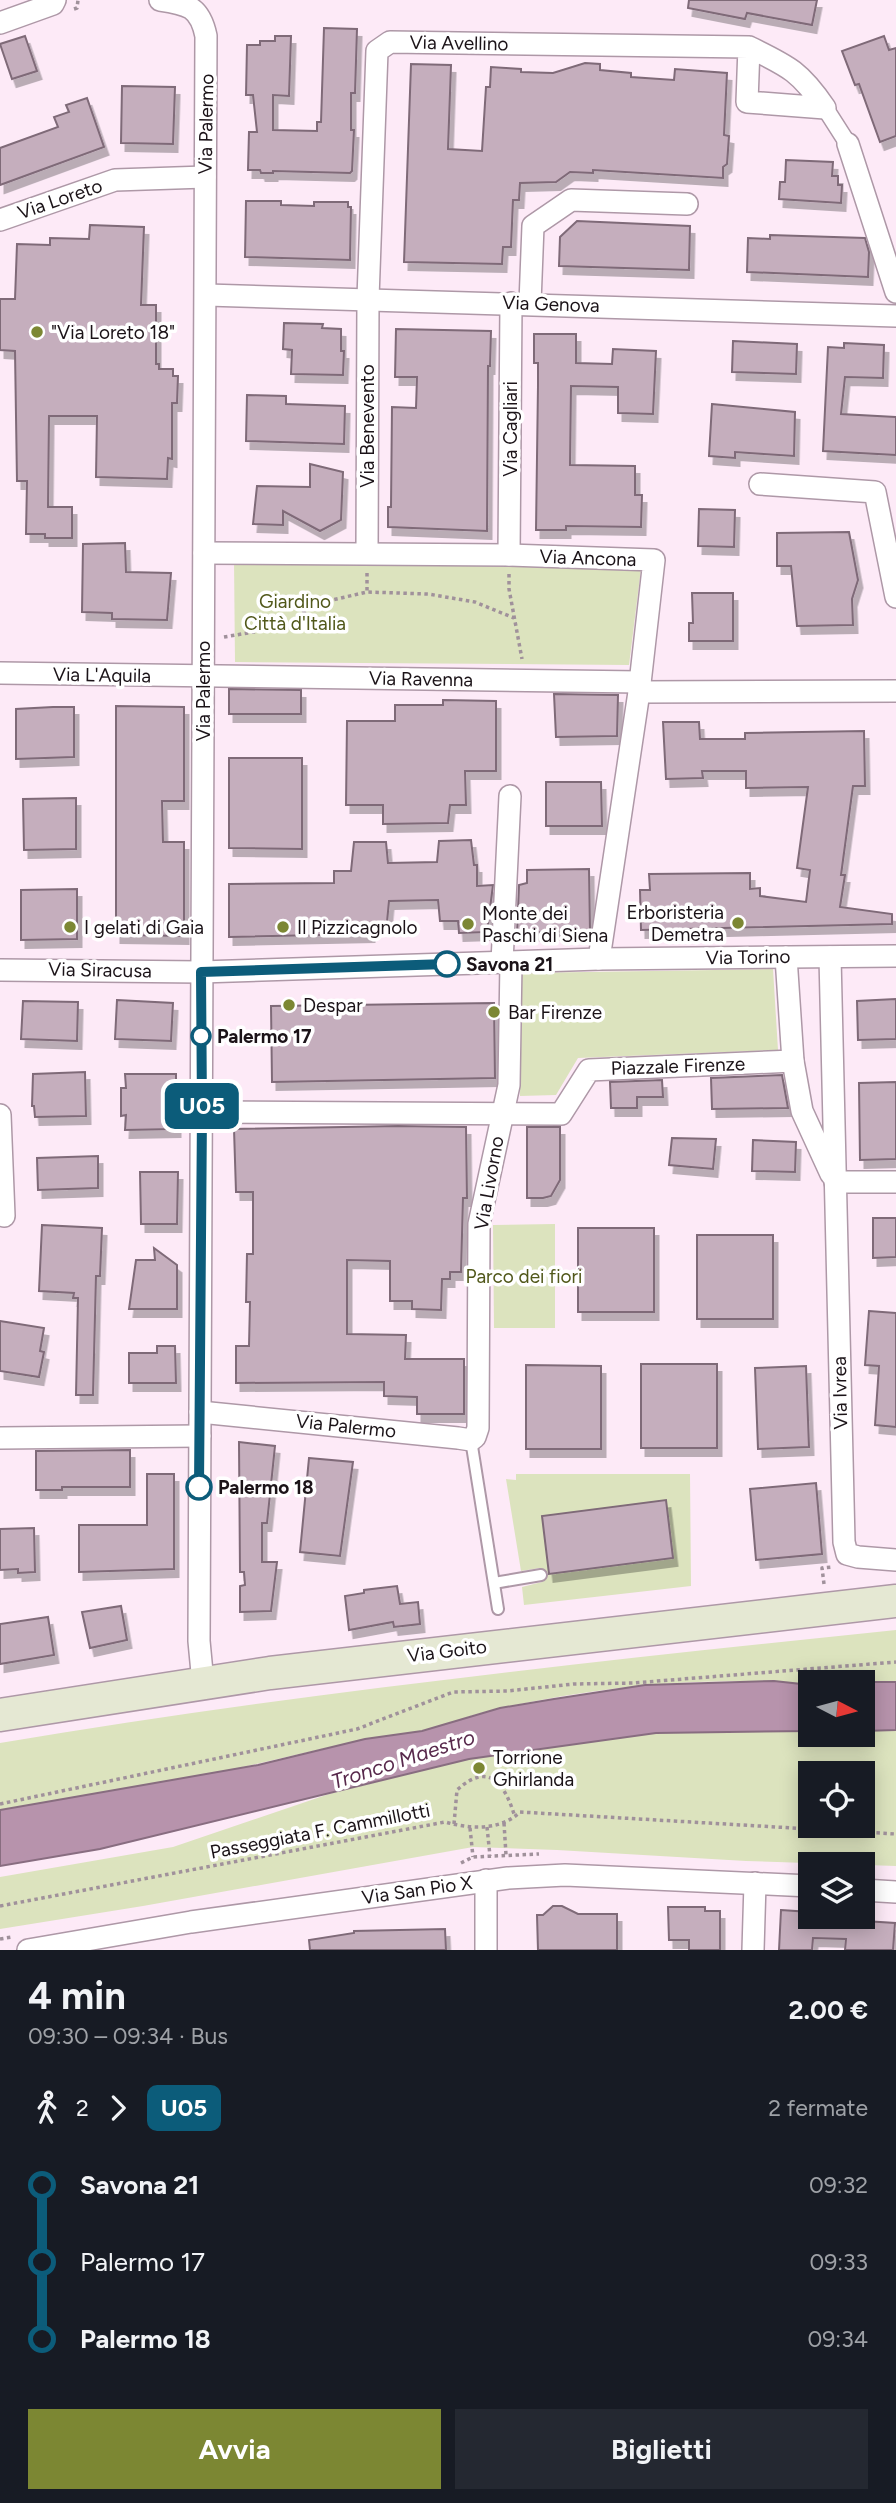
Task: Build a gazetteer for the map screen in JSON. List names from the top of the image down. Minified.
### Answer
{"streets":{"main road":["Via Goito"],"street":["Via Avellino","Via Palermo","Via Loreto","Via Genova","Via Benevento","Via Cagliari","Via Ancona","Via L'Aquila","Via Ravenna","Via Torino","Via Siracusa","Piazzale Firenze","Via Livorno","Via Ivrea","Via San Pio X"],"path":["Passeggiata F. Cammillotti"]},"crossings":[["Via Avellino","Via Genova"],["Via Avellino","Via Benevento"],["Via Palermo","Via Loreto"],["Via Palermo","Via Genova"],["Via Palermo","Via Ancona"],["Via Palermo","Via L'Aquila"],["Via Palermo","Via Ravenna"],["Via Palermo","Via Siracusa"],["Via Palermo","Via Livorno"],["Via Palermo","Via Goito"],["Via Genova","Via Benevento"],["Via Genova","Via Cagliari"],["Via Benevento","Via Ancona"],["Via Cagliari","Via Ancona"],["Via Ancona","Via Ravenna"],["Via Ancona","Via Torino"],["Via L'Aquila","Via Ravenna"],["Via Torino","Via Siracusa"],["Via Torino","Via Livorno"],["Via Torino","Via Ivrea"],["Via Siracusa","Via Livorno"],["Piazzale Firenze","Via Livorno"],["Piazzale Firenze","Via Ivrea"]],"water":["Tronco Maestro"],"parks":["Giardino Città d'Italia","Parco dei fiori"],"places":["\"Via Loreto 18\"","Erboristeria Demetra","Monte dei Paschi di Siena","I gelati di Gaia","Il Pizzicagnolo","Savona 21","Despar","Bar Firenze","Palermo 17","Palermo 18","Torrione Ghirlanda"],"lines":["bus line U05"],"north":"right","page":{"on_map":"U05","heading":["4 min","09:30 – 09:34 · Bus","2.00 €"],"legs":["2","U05","2 fermate"],"list":[{"name":"Savona 21","value":"09:32"},{"name":"Palermo 17","value":"09:33"},{"name":"Palermo 18","value":"09:34"}],"buttons":["Avvia","Biglietti"]}}
